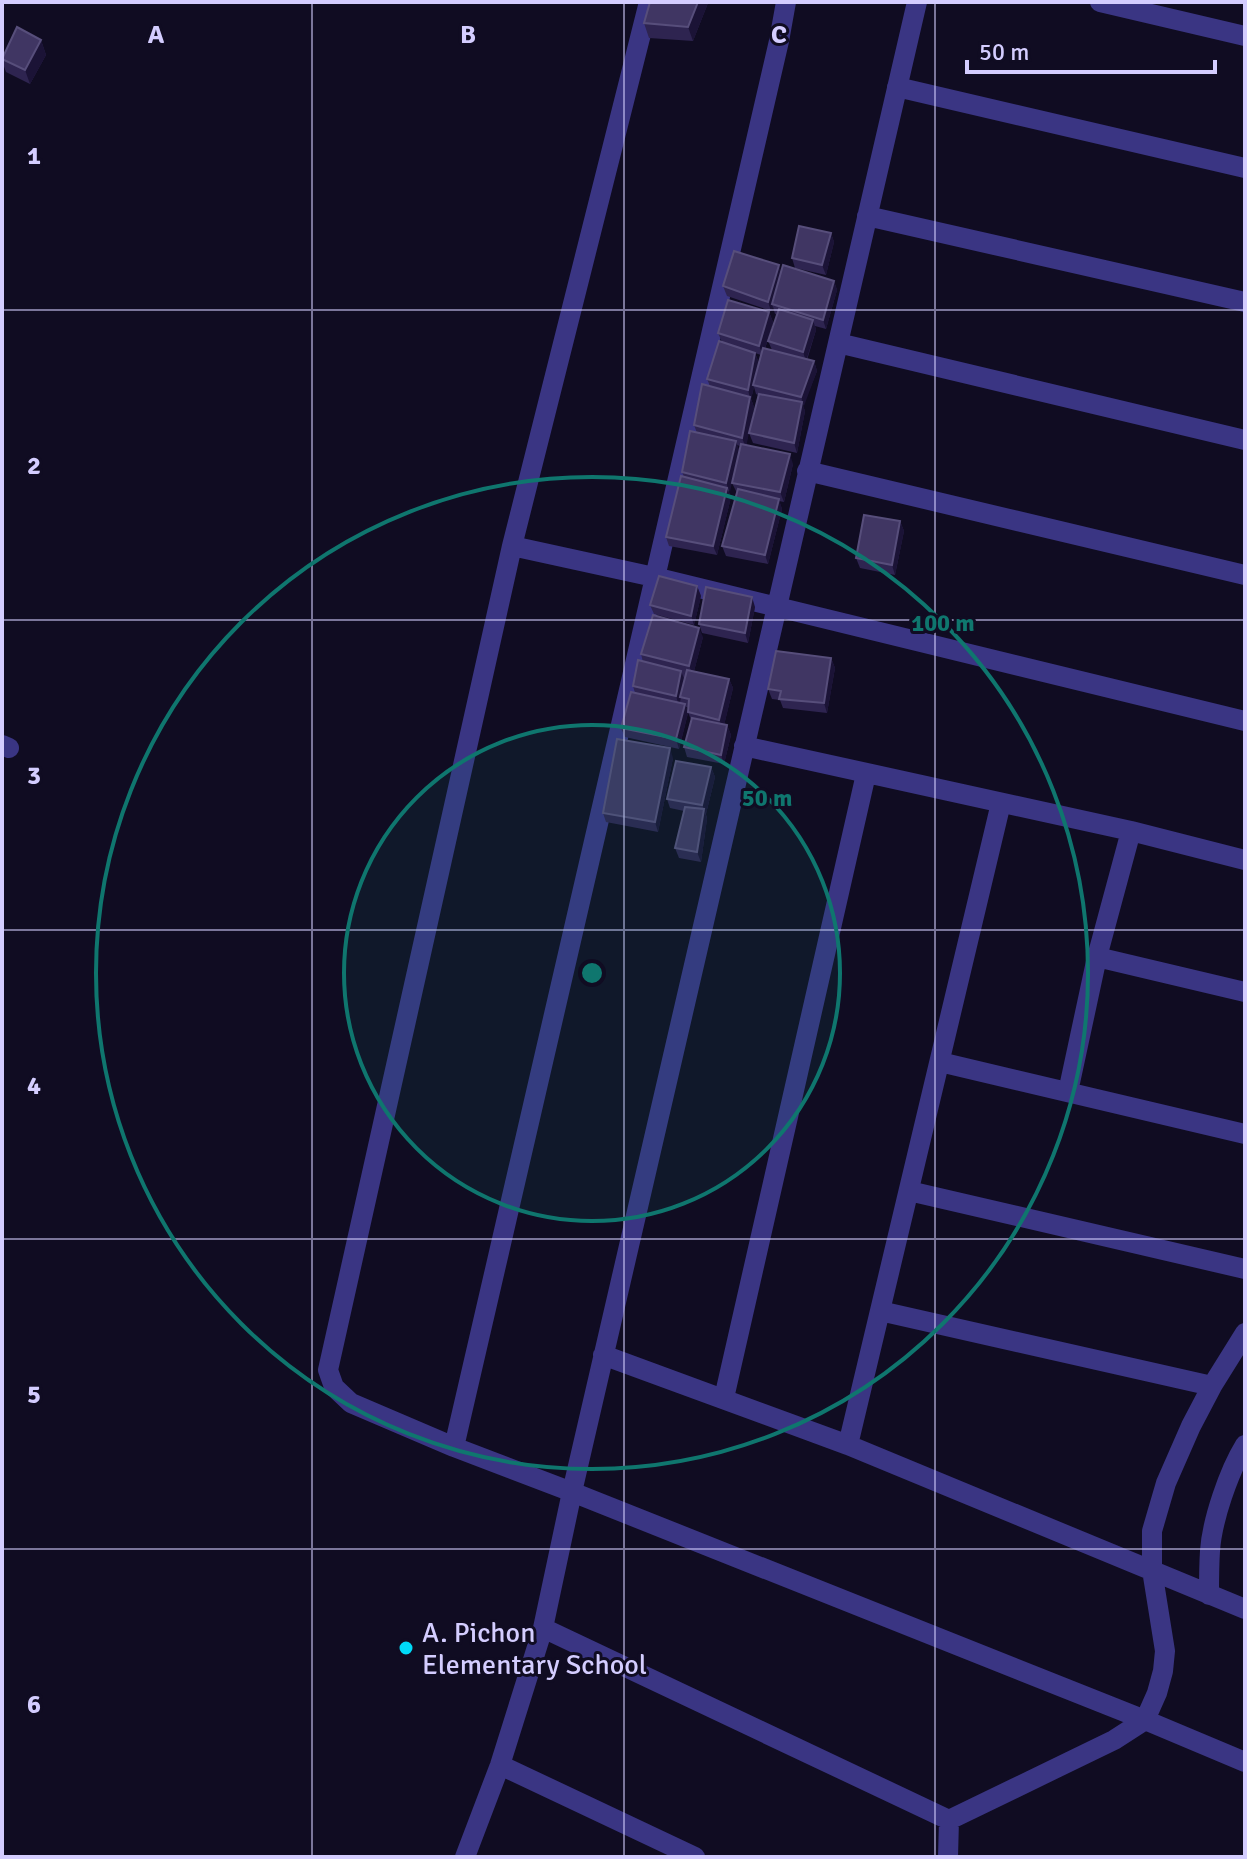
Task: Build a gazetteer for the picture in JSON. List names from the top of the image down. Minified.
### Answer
{"places":["A. Pichon Elementary School"],"scale_bar":"50 m","grid":{"columns":["A","B","C"],"rows":["1","2","3","4","5","6"]},"rings":["100 m","50 m"]}
